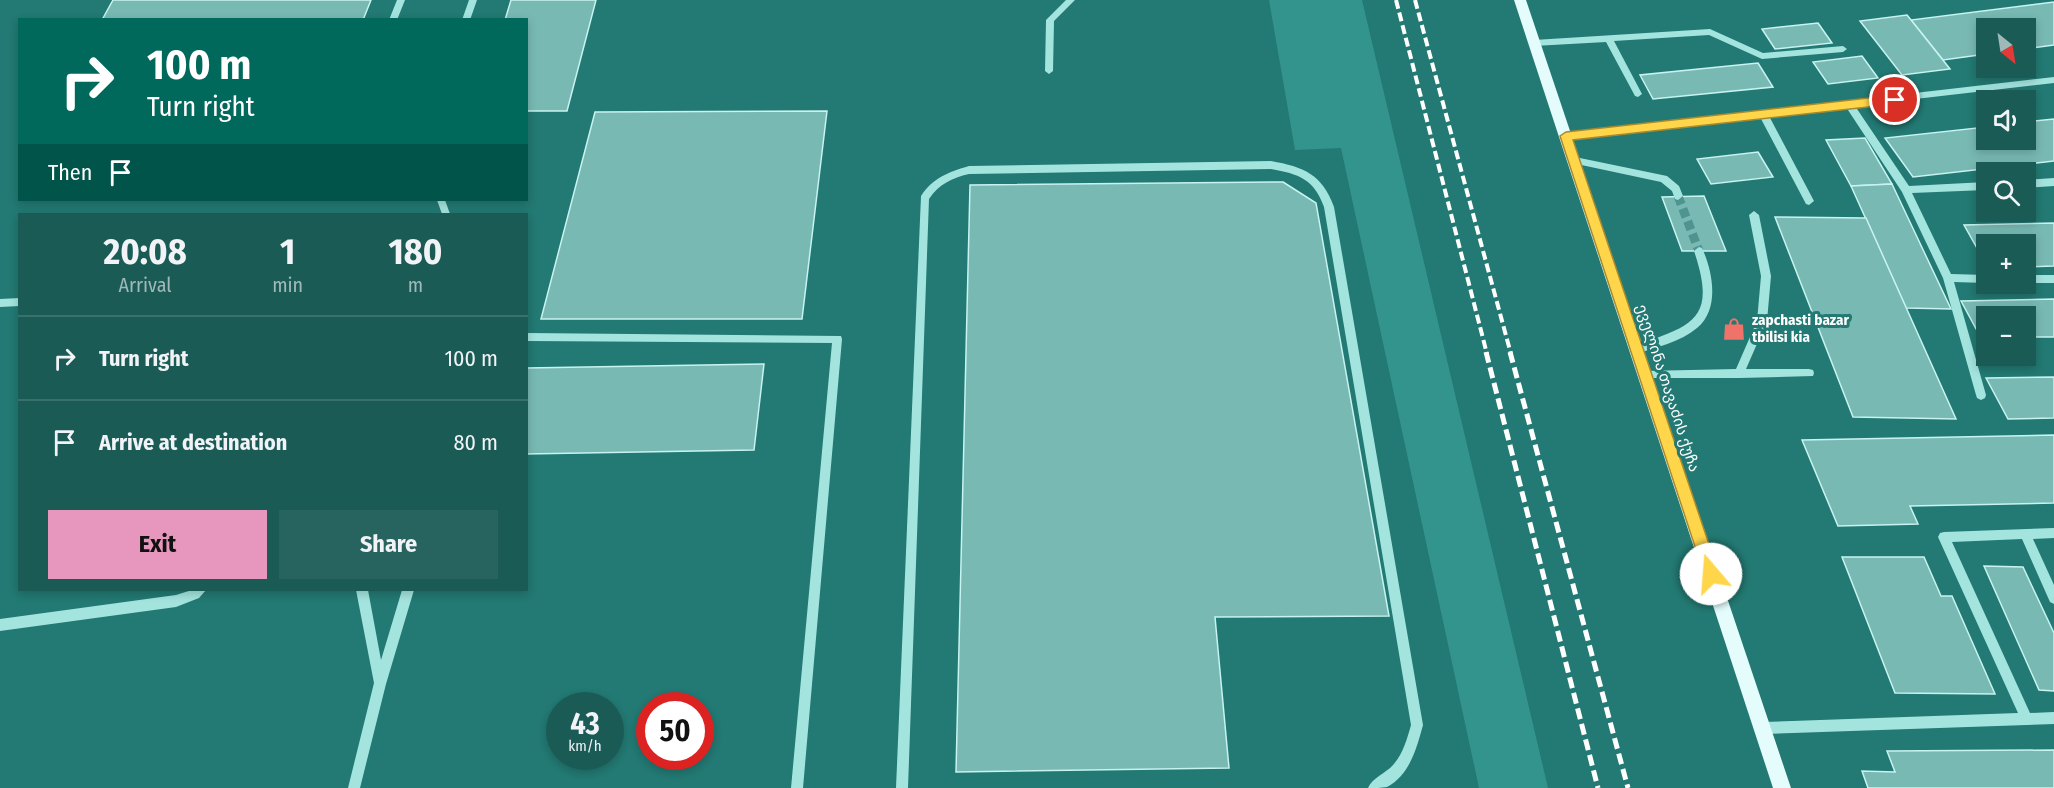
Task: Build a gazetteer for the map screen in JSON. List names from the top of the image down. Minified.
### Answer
{"streets":{"main road":["ეველინა თავაძის ქუჩა"]},"places":{"shop":["zapchasti bazar tbilisi kia"]},"north":"bottom right","page":{"map_buttons":["+","−"],"turn":["100 m","Turn right"],"then":"Then","eta":["20:08","Arrival","1","min","180","m"],"list":[{"name":"Turn right","value":"100 m"},{"name":"Arrive at destination","value":"80 m"}],"buttons":["Exit","Share"],"speed":"43 km/h","limit":"50"}}
